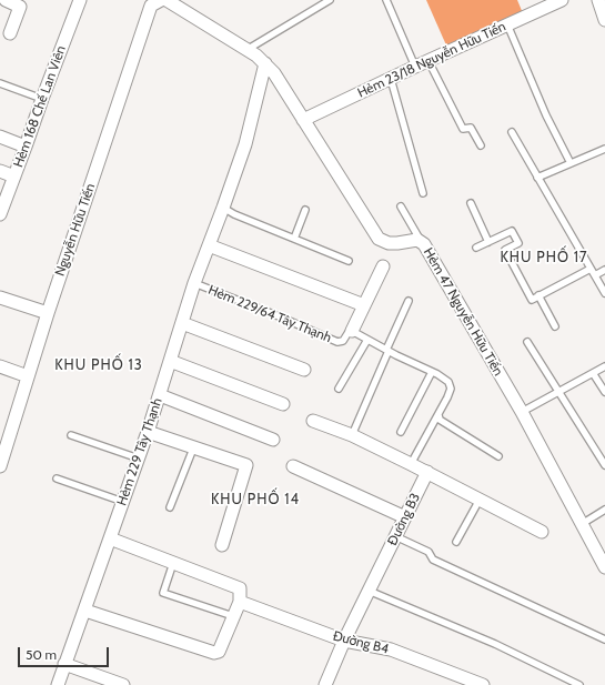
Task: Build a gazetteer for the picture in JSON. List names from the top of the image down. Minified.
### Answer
{"streets":{"street":["Hẻm 23/18 Nguyễn Hữu Tiến","Hẻm 168 Chế Lan Viên","Nguyễn Hữu Tiến","Hẻm 47 Nguyễn Hữu Tiến","Hẻm 229 Tây Thạnh","Đường B3","Đường B4"],"lane":["Hẻm 229/64 Tây Thạnh"]},"crossings":[["Hẻm 23/18 Nguyễn Hữu Tiến","Hẻm 47 Nguyễn Hữu Tiến"],["Hẻm 47 Nguyễn Hữu Tiến","Hẻm 229 Tây Thạnh"],["Hẻm 229/64 Tây Thạnh","Hẻm 229 Tây Thạnh"],["Đường B3","Đường B4"]],"districts":["KHU PHỐ 17","KHU PHỐ 13","KHU PHỐ 14"],"scale_bar":"50 m"}
